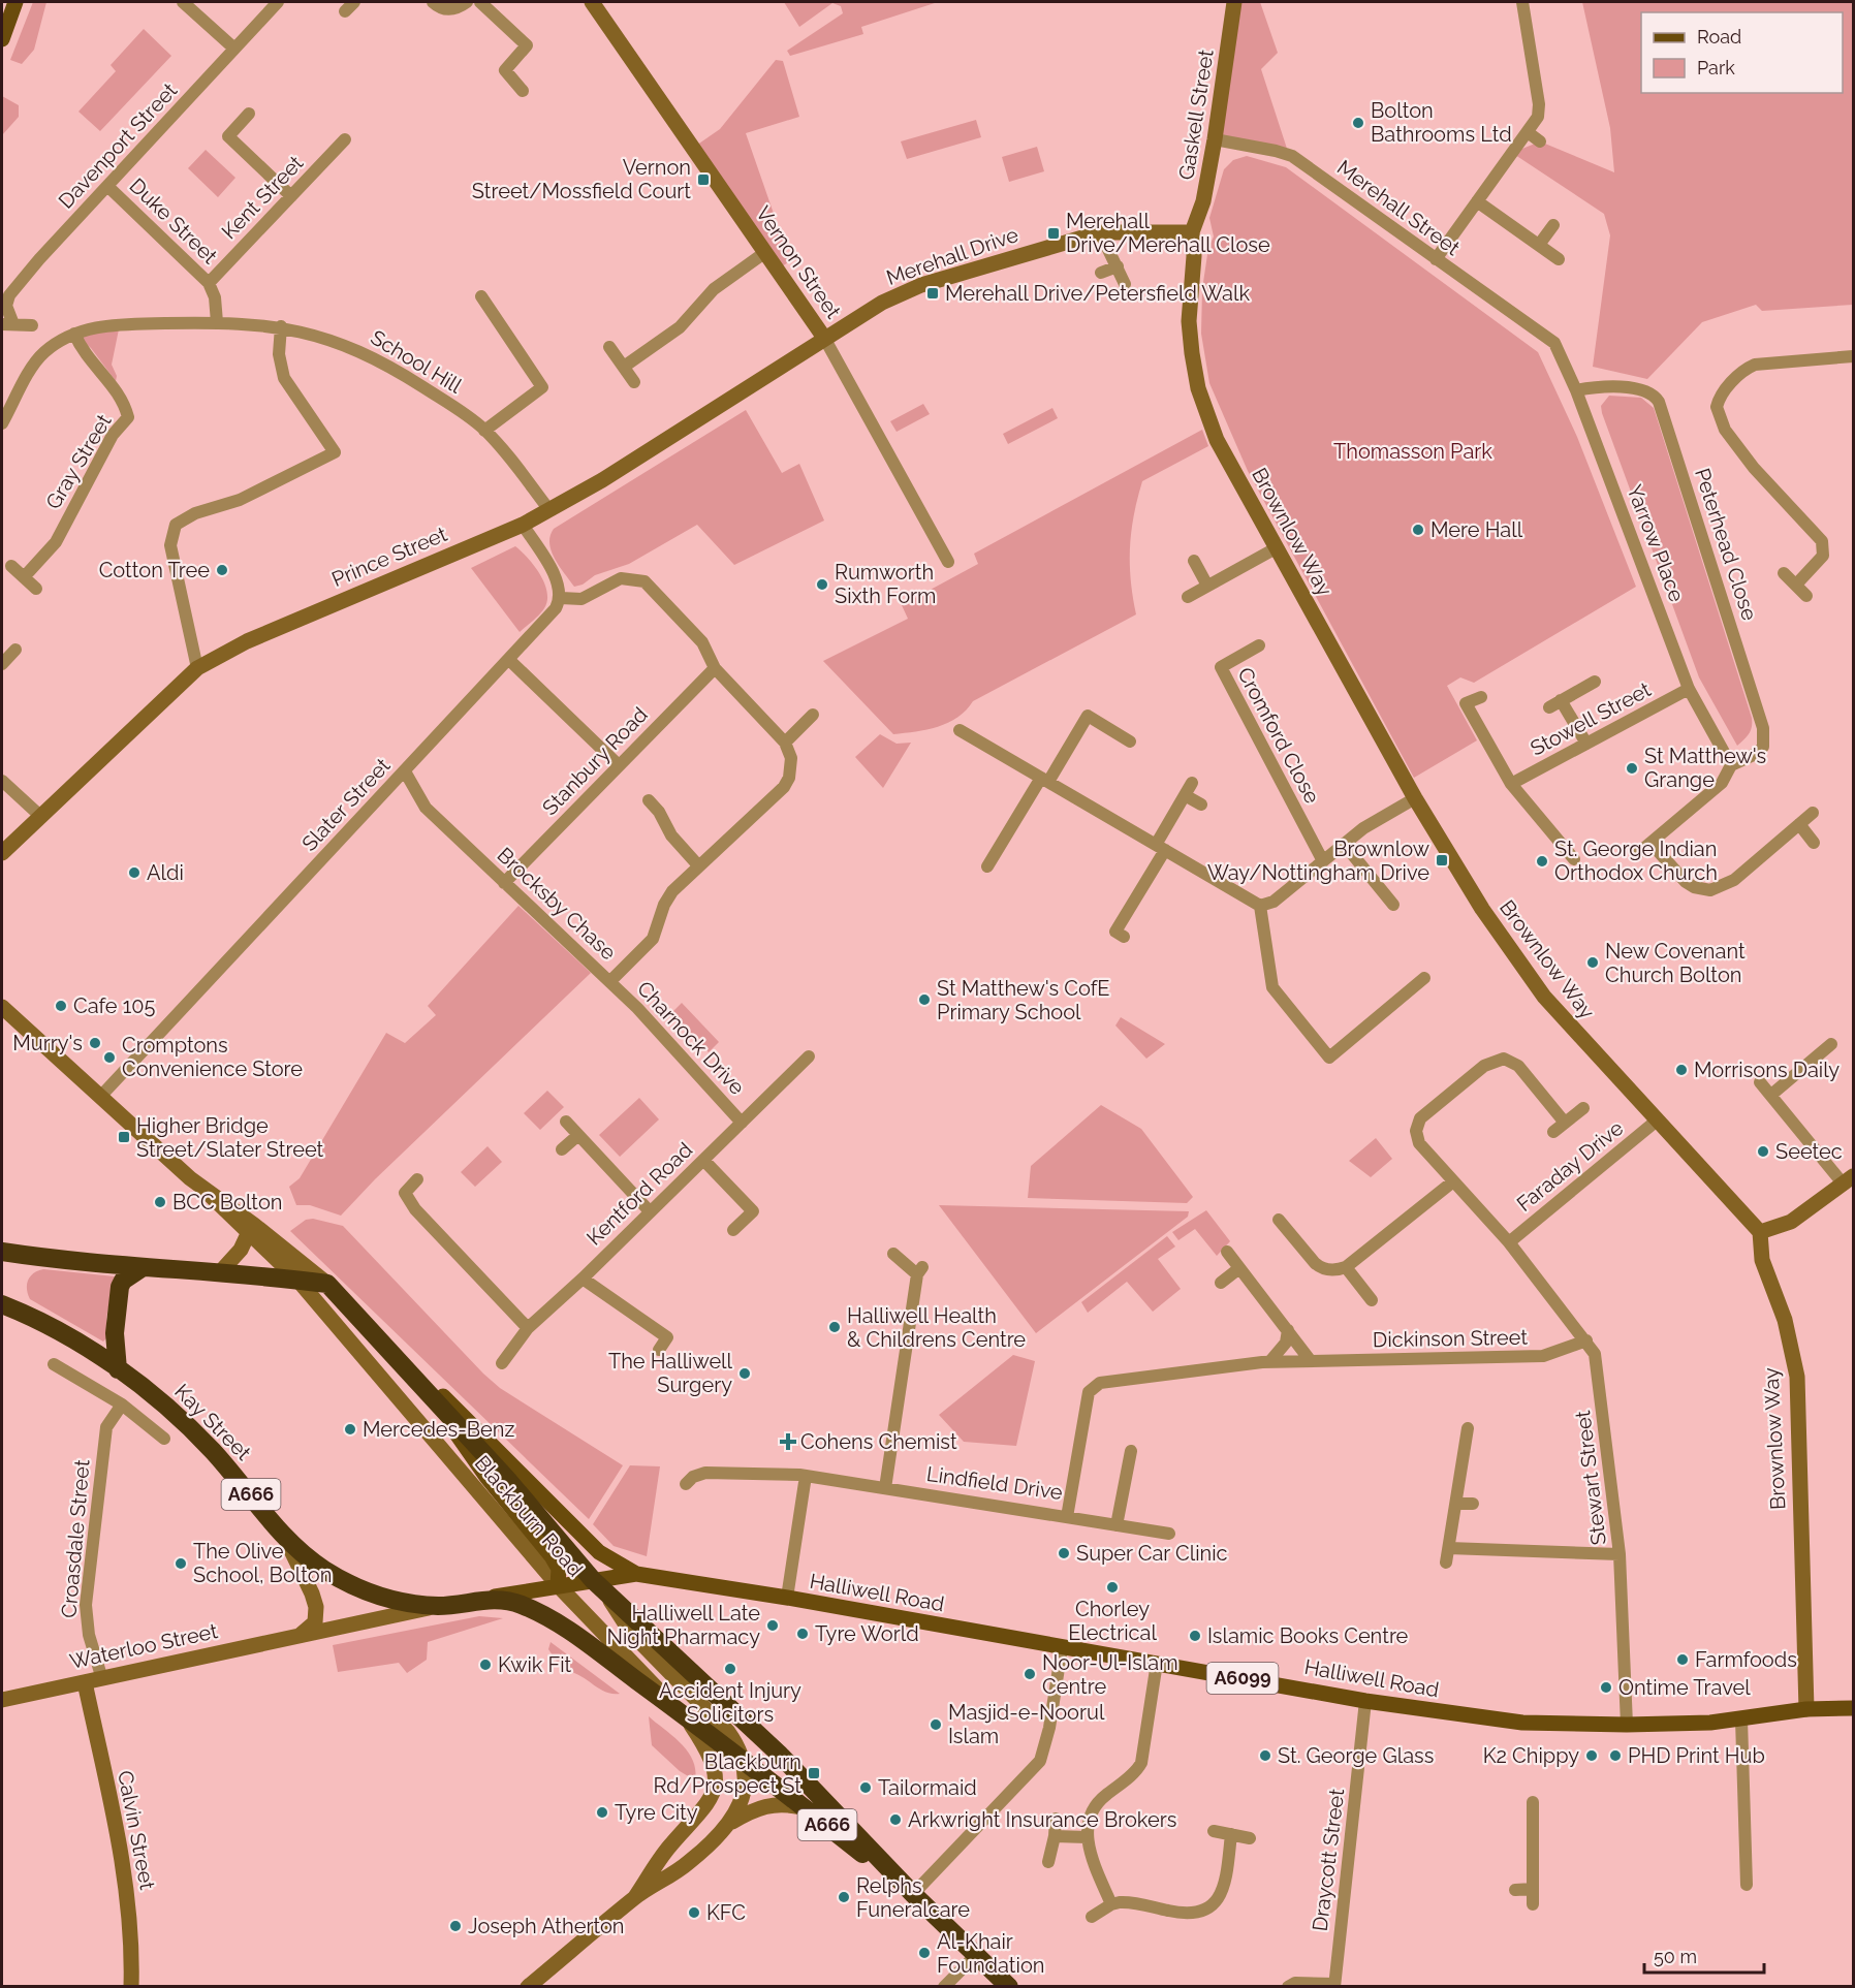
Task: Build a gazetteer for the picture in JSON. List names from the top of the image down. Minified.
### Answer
{"streets":{"highway":["Kay Street","A666","Blackburn Road"],"main road":["Halliwell Road","A6099"],"street":["Gaskell Street","Davenport Street","Kent Street","Merehall Street","Duke Street","Merehall Drive","Vernon Street","School Hill","Gray Street","Brownlow Way","Yarrow Place","Peterhead Close","Prince Street","Stowell Street","Cromford Close","Stanbury Road","Slater Street","Brocksby Chase","Charnock Drive","Faraday Drive","Kentford Road","Dickinson Street","Stewart Street","Lindfield Drive","Croasdale Street","Waterloo Street","Calvin Street","Draycott Street"]},"crossings":[["Gaskell Street","Merehall Street"],["Gaskell Street","Merehall Drive"],["Gaskell Street","Brownlow Way"],["Davenport Street","Duke Street"],["Kent Street","Duke Street"],["Merehall Street","Yarrow Place"],["Duke Street","School Hill"],["Merehall Drive","Vernon Street"],["Merehall Drive","Brownlow Way"],["Merehall Drive","Prince Street"],["Vernon Street","Prince Street"],["School Hill","Gray Street"],["School Hill","Prince Street"],["Brownlow Way","Faraday Drive"],["Brownlow Way","Halliwell Road"],["Yarrow Place","Peterhead Close"],["Yarrow Place","Stowell Street"],["Stanbury Road","Brocksby Chase"],["Slater Street","Brocksby Chase"],["Brocksby Chase","Charnock Drive"],["Charnock Drive","Kentford Road"],["Faraday Drive","Stewart Street"],["Dickinson Street","Stewart Street"],["Dickinson Street","Lindfield Drive"],["Kay Street","A666"],["Kay Street","Blackburn Road"],["Kay Street","Halliwell Road"],["Kay Street","Waterloo Street"],["Stewart Street","Halliwell Road"],["A666","Blackburn Road"],["A666","Halliwell Road"],["Blackburn Road","Halliwell Road"],["Croasdale Street","Waterloo Street"],["Halliwell Road","Draycott Street"],["Waterloo Street","Calvin Street"]],"parks":["Thomasson Park"],"places":{"other":["Bolton Bathrooms Ltd","Mere Hall","Cotton Tree","Rumworth Sixth Form","St Matthew's Grange","St. George Indian Orthodox Church","Aldi","New Covenant Church Bolton","St Matthew's CofE Primary School","Cafe 105","Murry's","Cromptons Convenience Store","Morrisons Daily","Seetec","BCC Bolton","Halliwell Health & Childrens Centre","The Halliwell Surgery","Mercedes-Benz","Super Car Clinic","The Olive School, Bolton","Chorley Electrical","Halliwell Late Night Pharmacy","Tyre World","Islamic Books Centre","Farmfoods","Kwik Fit","Accident Injury Solicitors","Noor-Ul-Islam Centre","Ontime Travel","Masjid-e-Noorul Islam","St. George Glass","K2 Chippy","PHD Print Hub","Tailormaid","Tyre City","Arkwright Insurance Brokers","Relphs Funeralcare","KFC","Joseph Atherton","Al-Khair Foundation"],"transit":["Vernon Street/Mossfield Court","Merehall Drive/Merehall Close","Merehall Drive/Petersfield Walk","Brownlow Way/Nottingham Drive","Higher Bridge Street/Slater Street","Blackburn Rd/Prospect St"],"health":["Cohens Chemist"]},"legend":["Road","Park"],"scale_bar":"50 m"}
